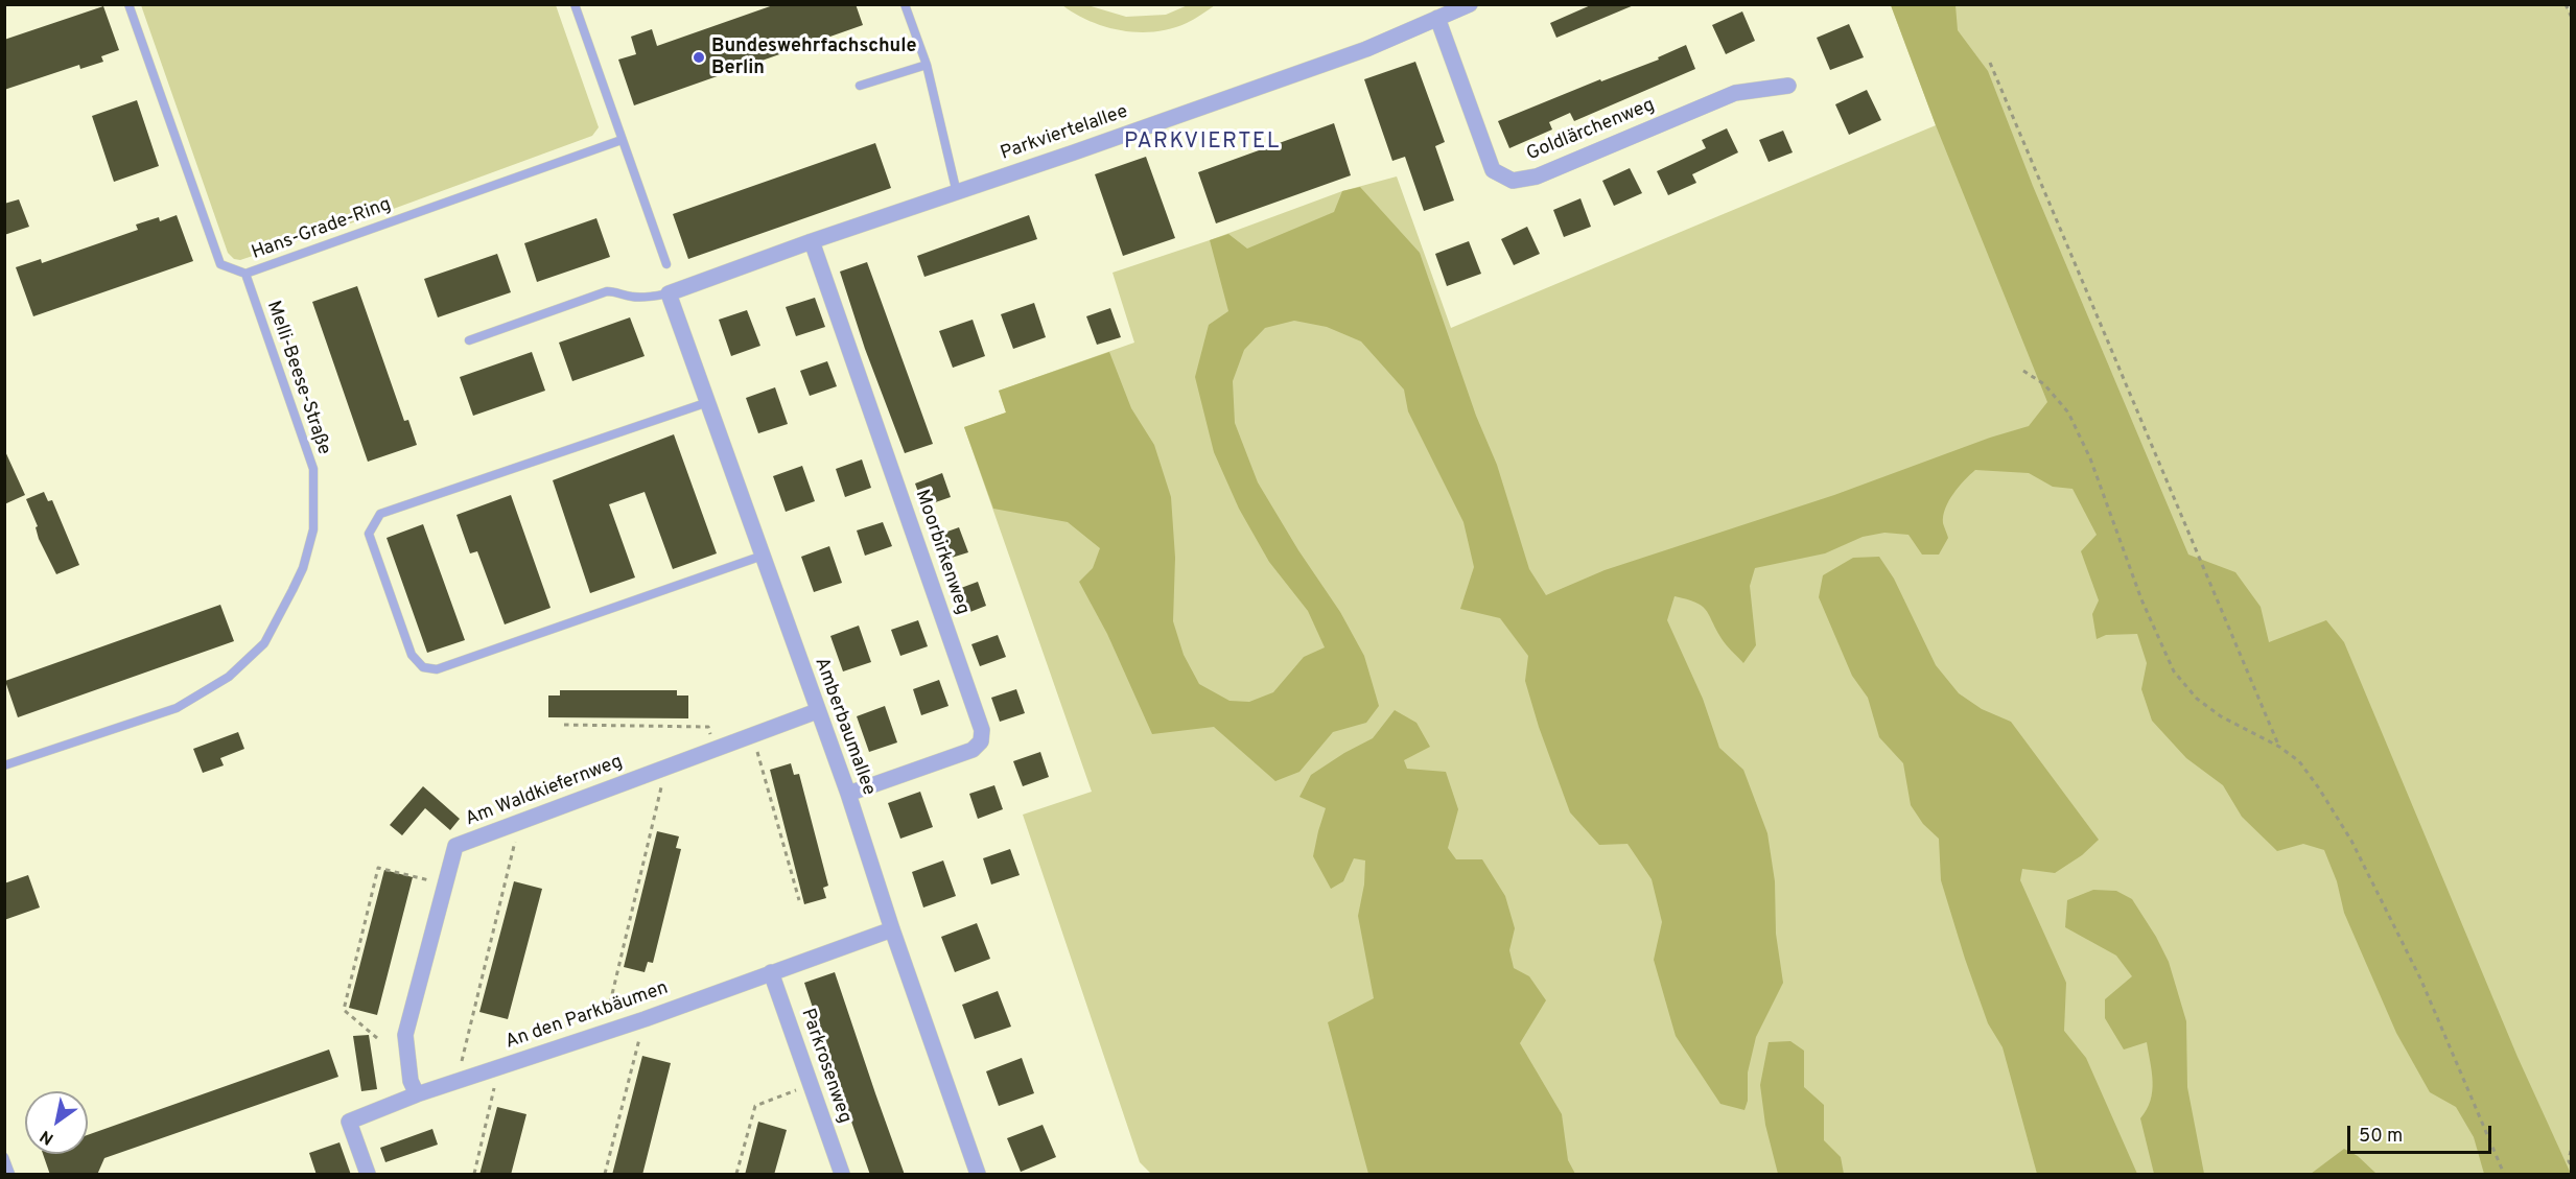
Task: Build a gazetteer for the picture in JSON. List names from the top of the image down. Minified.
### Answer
{"streets":{"street":["Goldlärchenweg","Parkviertelallee","Moorbirkenweg","Amberbaumallee","Am Waldkiefernweg","An den Parkbäumen","Parkrosenweg"],"lane":["Hans-Grade-Ring","Melli-Beese-Straße"]},"crossings":[["Goldlärchenweg","Parkviertelallee"],["Parkviertelallee","Moorbirkenweg"],["Parkviertelallee","Amberbaumallee"],["Hans-Grade-Ring","Melli-Beese-Straße"],["Moorbirkenweg","Amberbaumallee"],["Amberbaumallee","Am Waldkiefernweg"],["Amberbaumallee","An den Parkbäumen"],["Am Waldkiefernweg","An den Parkbäumen"],["An den Parkbäumen","Parkrosenweg"]],"districts":["PARKVIERTEL"],"places":["Bundeswehrfachschule Berlin"],"scale_bar":"50 m","north":"bottom left"}
